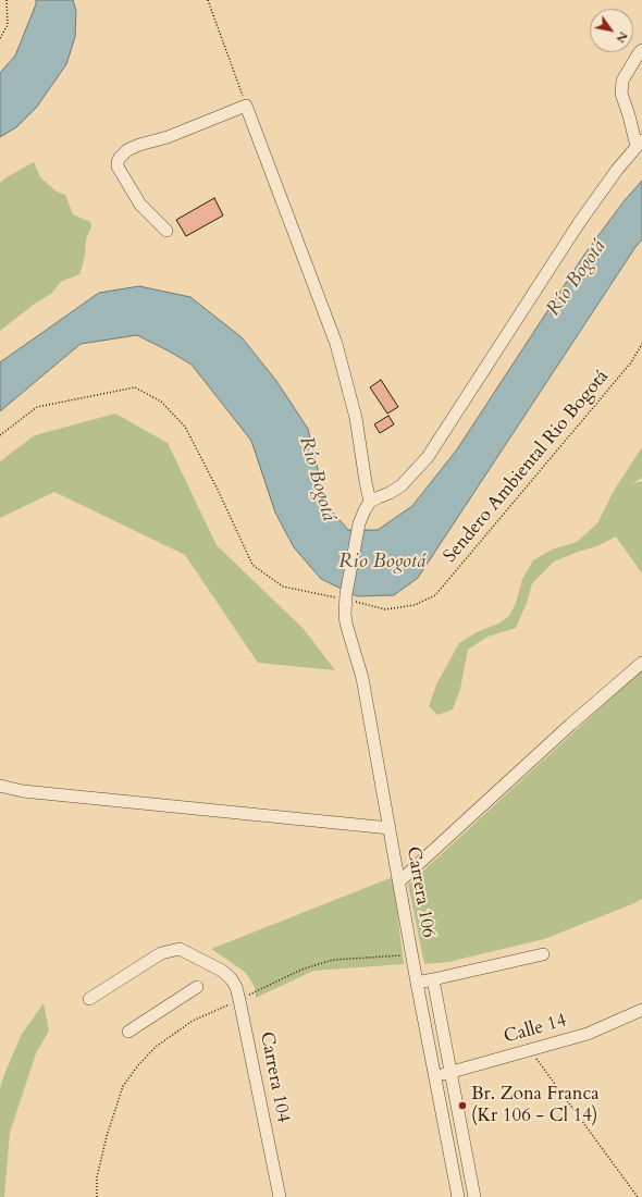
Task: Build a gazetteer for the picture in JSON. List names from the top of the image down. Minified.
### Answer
{"streets":{"street":["Carrera 106","Calle 14","Carrera 104"],"path":["Sendero Ambiental Rio Bogotá"]},"crossings":[["Sendero Ambiental Rio Bogotá","Carrera 106"],["Carrera 106","Calle 14"]],"water":["Río Bogotá","Rio Bogotá"],"places":["Br. Zona Franca (Kr 106 - Cl 14)"],"north":"bottom right"}
